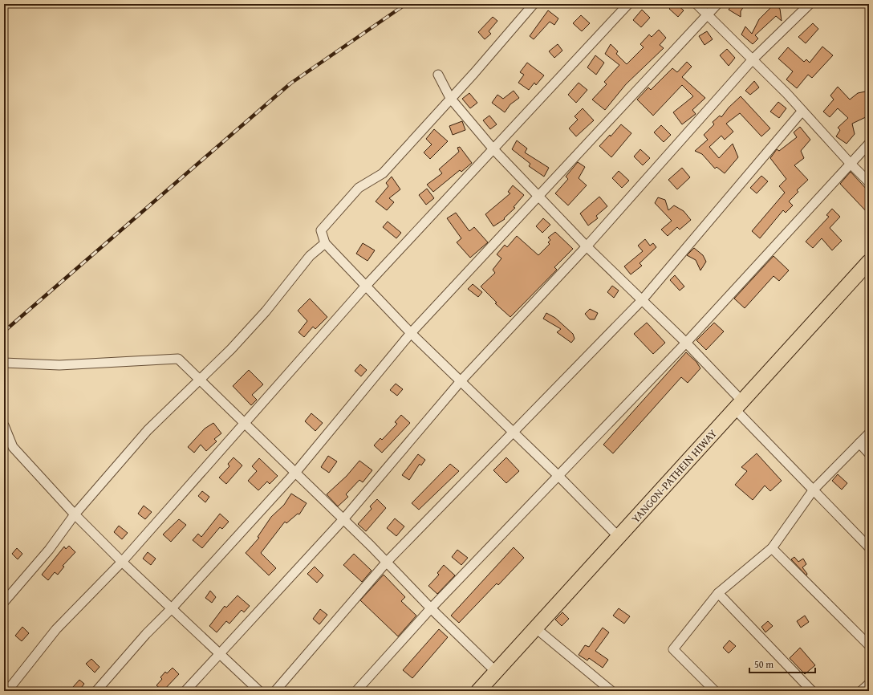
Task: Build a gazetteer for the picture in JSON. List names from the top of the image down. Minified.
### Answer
{"streets":{"highway":["YANGON-PATHEIN HIWAY"]},"scale_bar":"50 m"}
